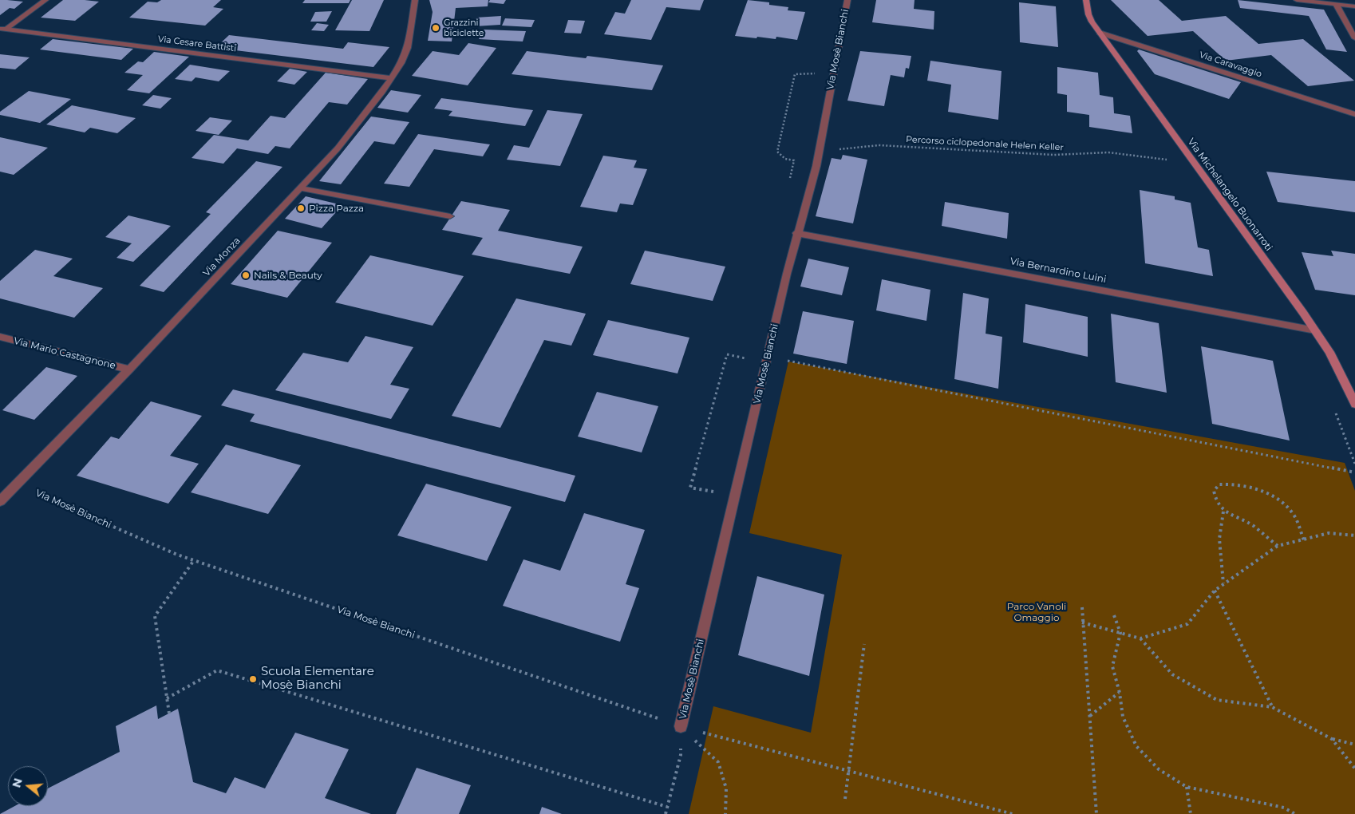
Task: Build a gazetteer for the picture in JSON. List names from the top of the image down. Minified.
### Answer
{"streets":{"street":["Via Cesare Battisti","Via Mosè Bianchi","Via Caravaggio","Via Michelangelo Buonarroti","Via Monza","Via Bernardino Luini","Via Mario Castagnone"],"path":["Percorso ciclopedonale Helen Keller"]},"crossings":[["Via Cesare Battisti","Via Monza"],["Via Mosè Bianchi","Percorso ciclopedonale Helen Keller"],["Via Mosè Bianchi","Via Bernardino Luini"],["Via Caravaggio","Via Michelangelo Buonarroti"],["Via Michelangelo Buonarroti","Via Bernardino Luini"],["Via Monza","Via Mario Castagnone"]],"parks":["Parco Vanoli Omaggio"],"places":["Grazzini biciclette","Pizza Pazza","Nails & Beauty","Scuola Elementare Mosè Bianchi"],"north":"left"}
